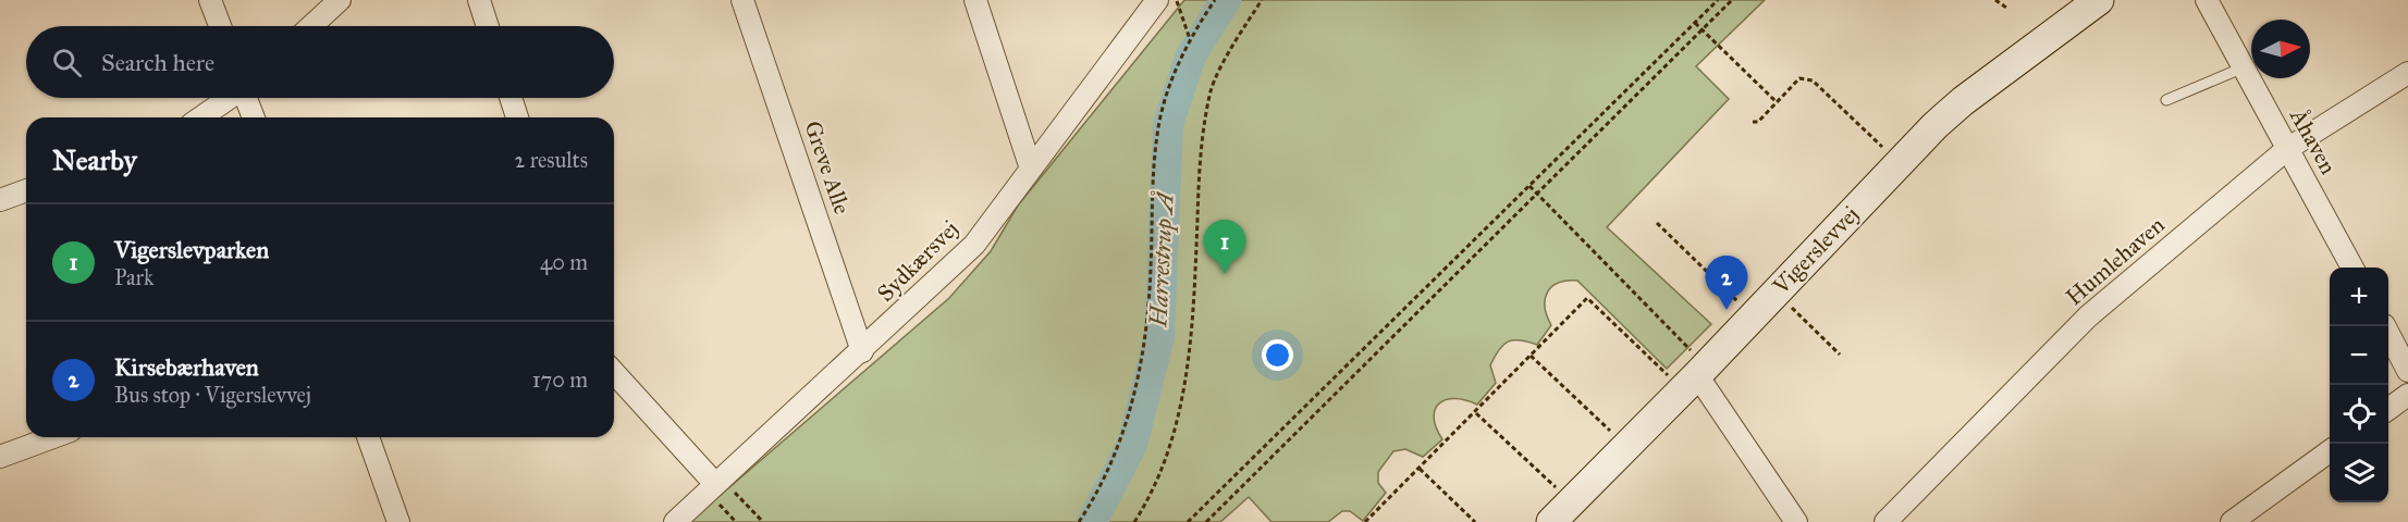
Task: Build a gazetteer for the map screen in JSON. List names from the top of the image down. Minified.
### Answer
{"streets":{"street":["Åhaven","Greve Alle","Vigerslevvej","Sydkærsvej","Humlehaven"]},"crossings":[["Åhaven","Humlehaven"],["Greve Alle","Sydkærsvej"]],"water":["Harrestrup Å"],"north":"right","page":{"search":"Search here","heading":["Nearby","2 results"],"list":[{"mark":"1","name":"Vigerslevparken","note":"Park","value":"40 m"},{"mark":"2","name":"Kirsebærhaven","note":"Bus stop · Vigerslevvej","value":"170 m"}],"pins":["1","2"],"map_buttons":["+","−"]}}
